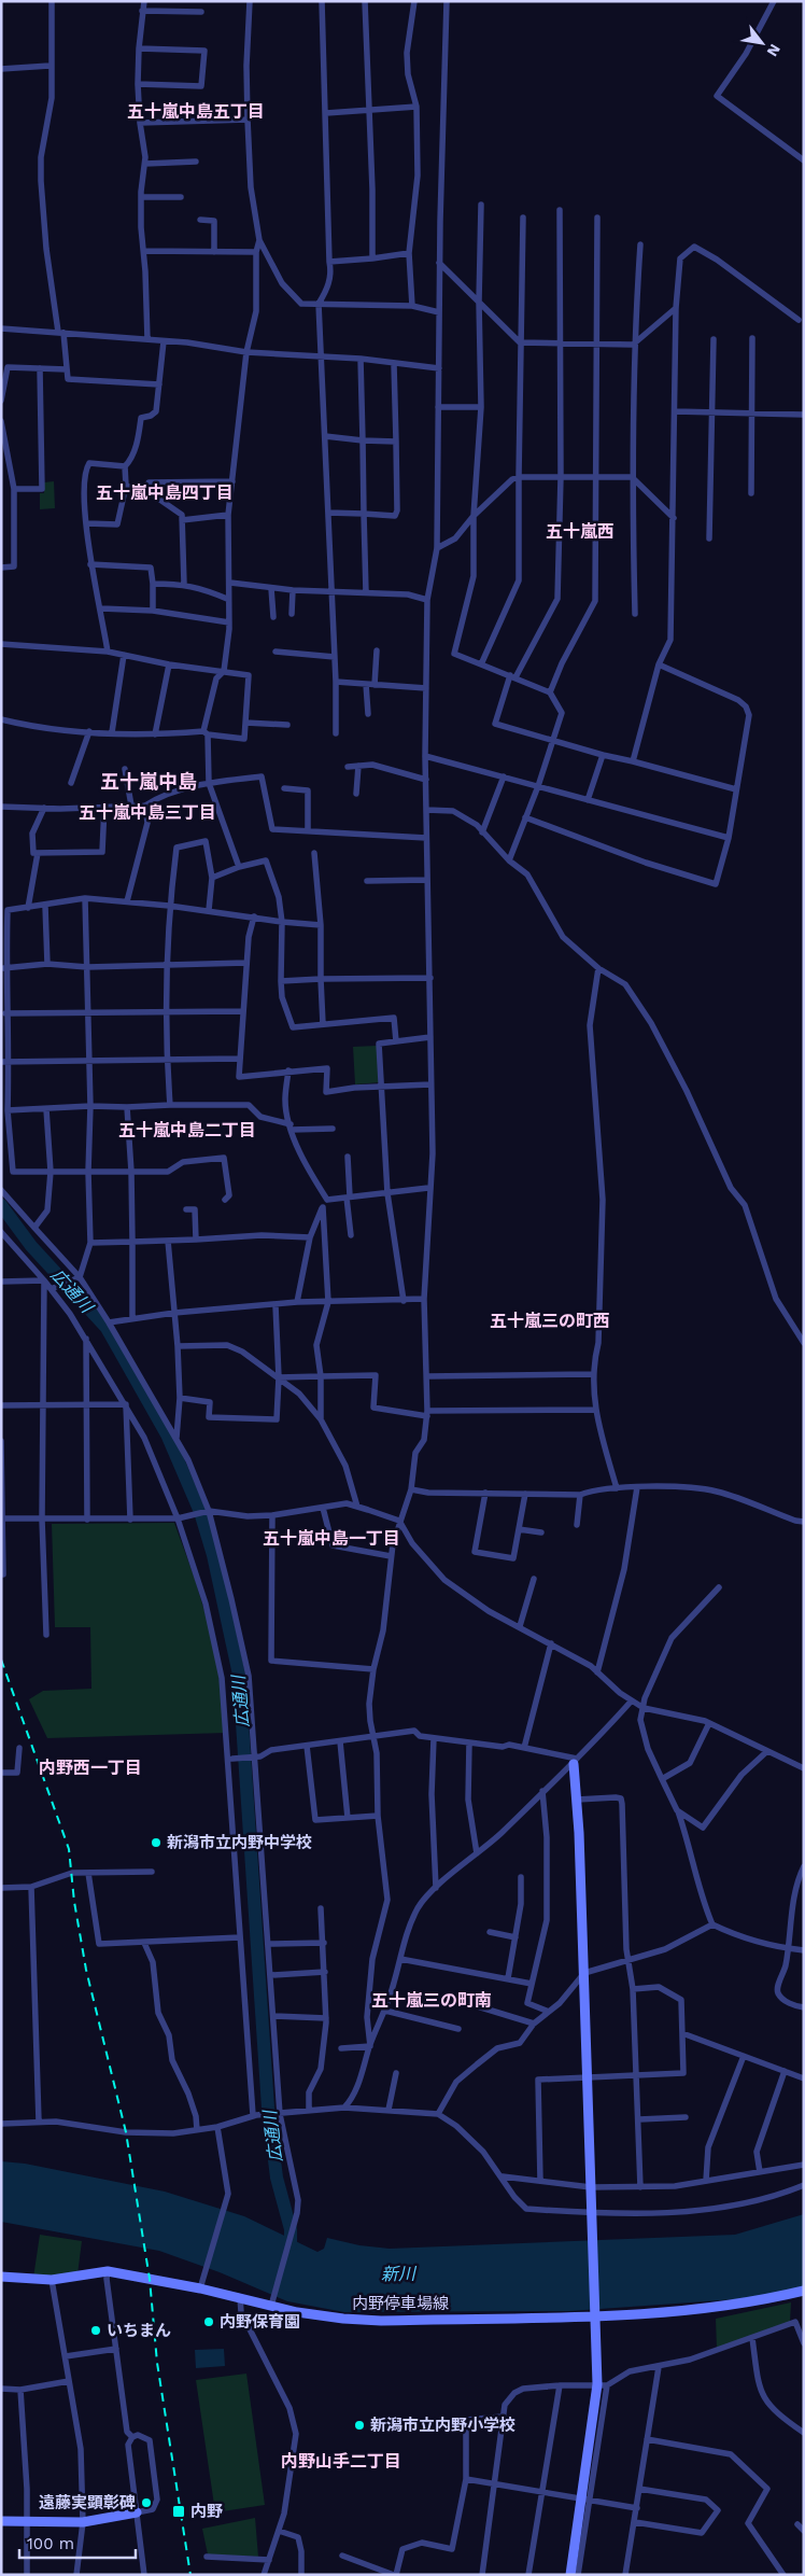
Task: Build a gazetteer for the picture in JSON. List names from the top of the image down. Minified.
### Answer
{"streets":{"main road":["内野停車場線"]},"districts":["五十嵐中島五丁目","五十嵐中島四丁目","五十嵐西","五十嵐中島","五十嵐中島三丁目","五十嵐中島二丁目","五十嵐三の町西","五十嵐中島一丁目","内野西一丁目","五十嵐三の町南","内野山手二丁目"],"water":["広通川","新川"],"places":{"other":["新潟市立内野中学校","内野保育園","いちまん","新潟市立内野小学校","遠藤実顕彰碑"],"transit":["内野"]},"scale_bar":"100 m","north":"bottom right"}
